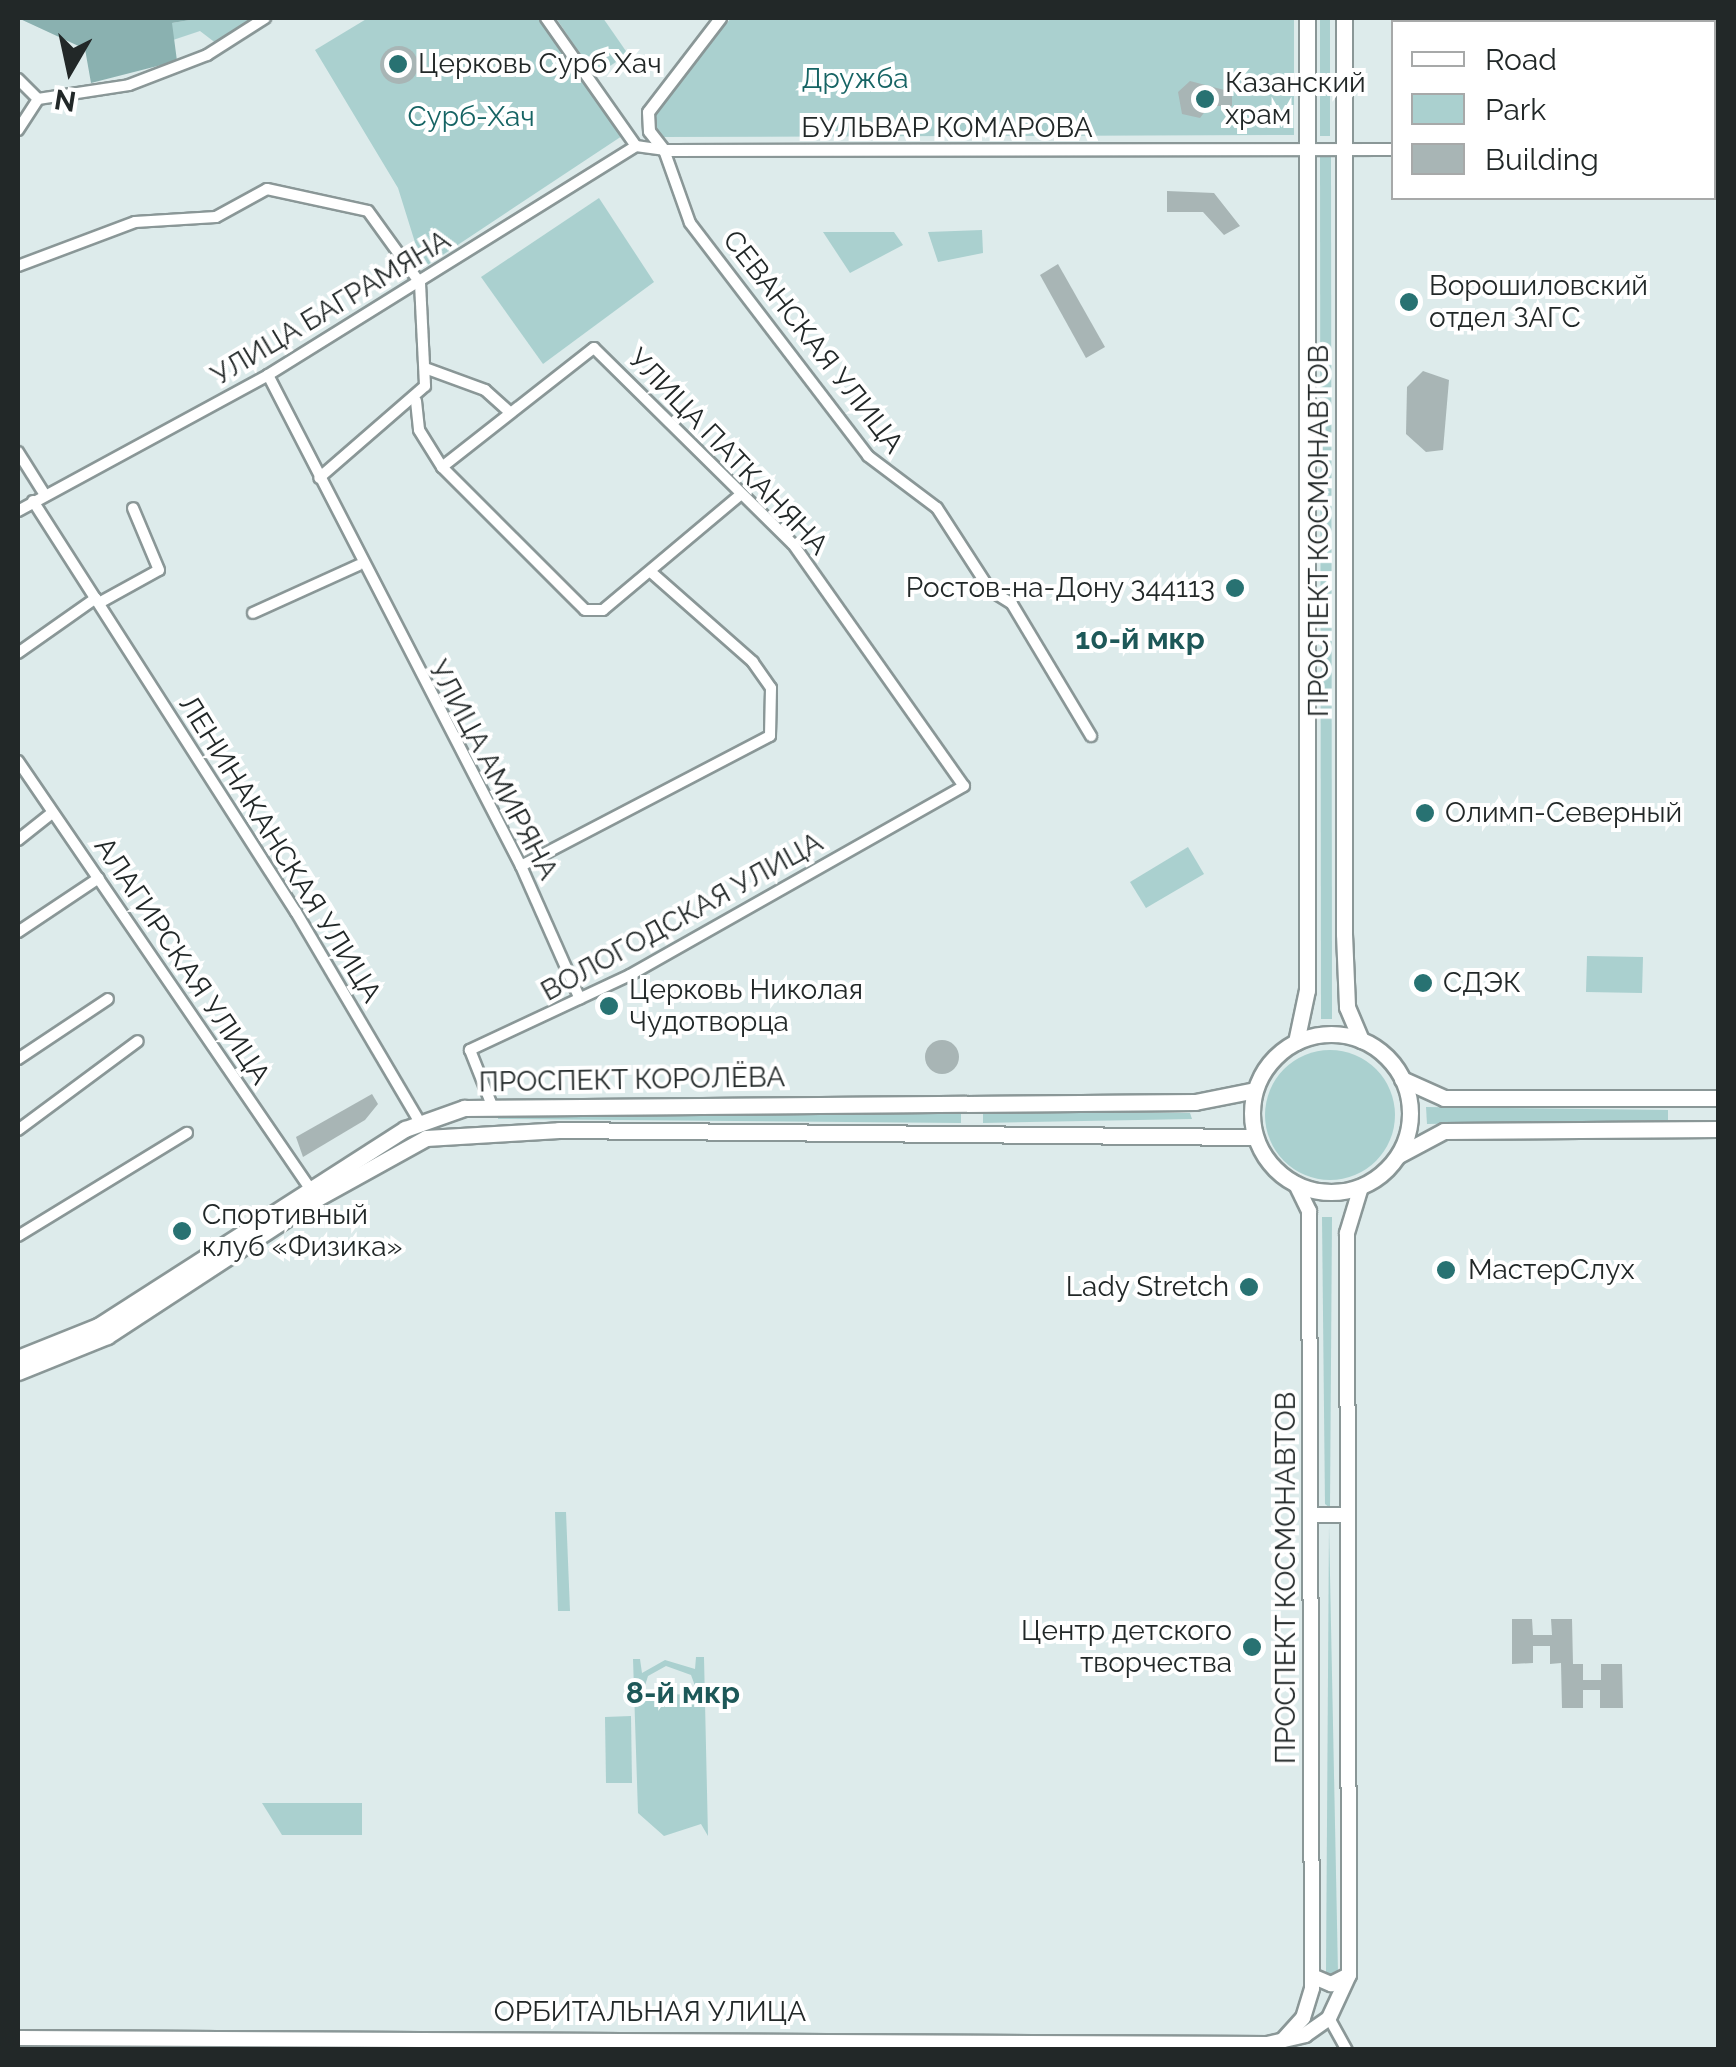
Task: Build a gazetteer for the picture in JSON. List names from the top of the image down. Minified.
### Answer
{"streets":{"main road":["ПРОСПЕКТ КОСМОНАВТОВ","ПРОСПЕКТ КОРОЛЁВА","ОРБИТАЛЬНАЯ УЛИЦА"],"street":["БУЛЬВАР КОМАРОВА","УЛИЦА БАГРАМЯНА","СЕВАНСКАЯ УЛИЦА","УЛИЦА ПАТКАНЯНА","УЛИЦА АМИРЯНА","ЛЕНИНАКАНСКАЯ УЛИЦА","ВОЛОГОДСКАЯ УЛИЦА","АЛАГИРСКАЯ УЛИЦА"]},"crossings":[["БУЛЬВАР КОМАРОВА","СЕВАНСКАЯ УЛИЦА"],["БУЛЬВАР КОМАРОВА","ПРОСПЕКТ КОСМОНАВТОВ"],["УЛИЦА БАГРАМЯНА","УЛИЦА АМИРЯНА"],["УЛИЦА БАГРАМЯНА","ЛЕНИНАКАНСКАЯ УЛИЦА"],["УЛИЦА ПАТКАНЯНА","ВОЛОГОДСКАЯ УЛИЦА"],["ПРОСПЕКТ КОСМОНАВТОВ","ПРОСПЕКТ КОРОЛЁВА"],["ПРОСПЕКТ КОСМОНАВТОВ","ОРБИТАЛЬНАЯ УЛИЦА"],["УЛИЦА АМИРЯНА","ВОЛОГОДСКАЯ УЛИЦА"],["ЛЕНИНАКАНСКАЯ УЛИЦА","ПРОСПЕКТ КОРОЛЁВА"],["ВОЛОГОДСКАЯ УЛИЦА","ПРОСПЕКТ КОРОЛЁВА"],["АЛАГИРСКАЯ УЛИЦА","ПРОСПЕКТ КОРОЛЁВА"]],"districts":["10-й мкр","8-й мкр"],"parks":["Дружба","Сурб-Хач"],"places":["Церковь Сурб Хач","Казанский храм","Ворошиловский отдел ЗАГС","Ростов-на-Дону 344113","Олимп-Северный","СДЭК","Церковь Николая Чудотворца","Спортивный клуб «Физика»","МастерСлух","Lady Stretch","Центр детского творчества"],"legend":["Road","Park","Building"],"north":"bottom"}
